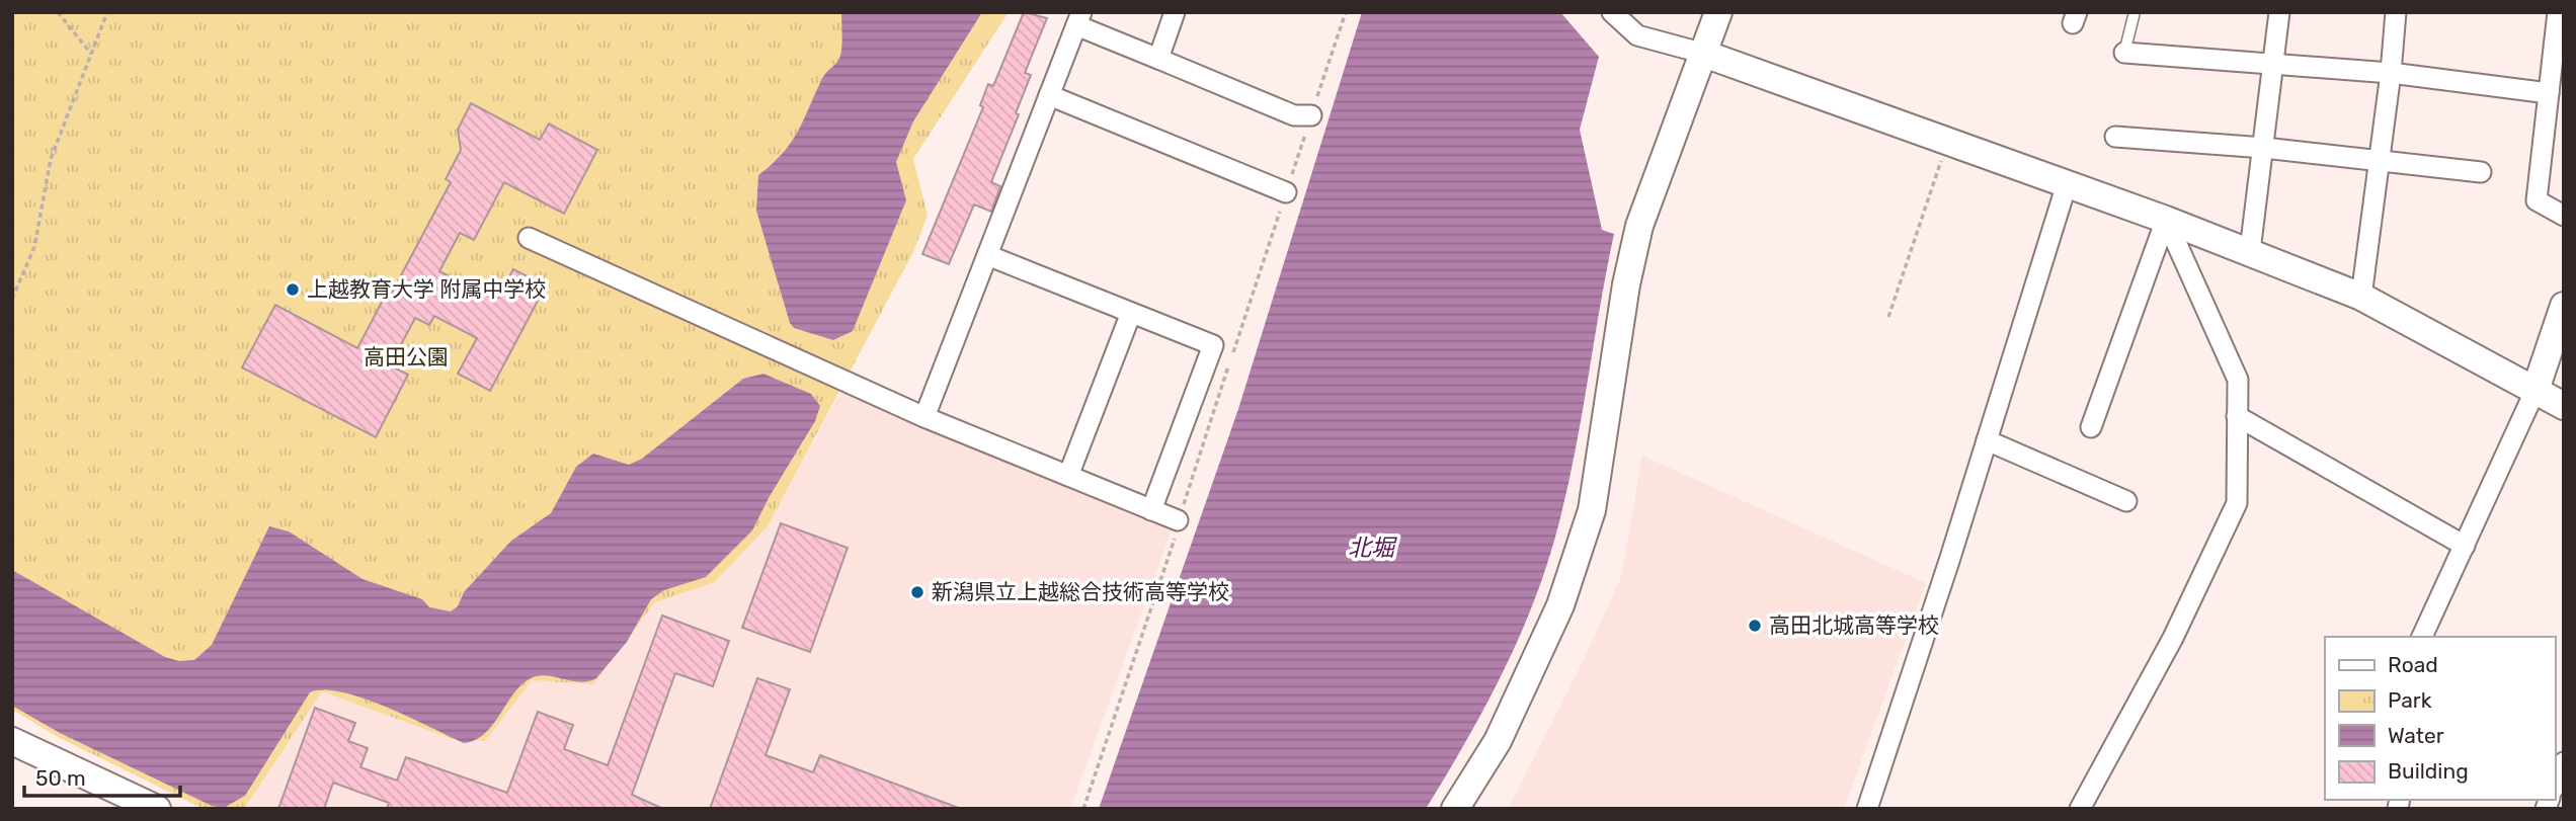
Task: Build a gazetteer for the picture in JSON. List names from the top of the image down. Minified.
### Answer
{"water":["北堀"],"parks":["高田公園"],"places":["上越教育大学 附属中学校","新潟県立上越総合技術高等学校","高田北城高等学校"],"legend":["Road","Park","Water","Building"],"scale_bar":"50 m"}
